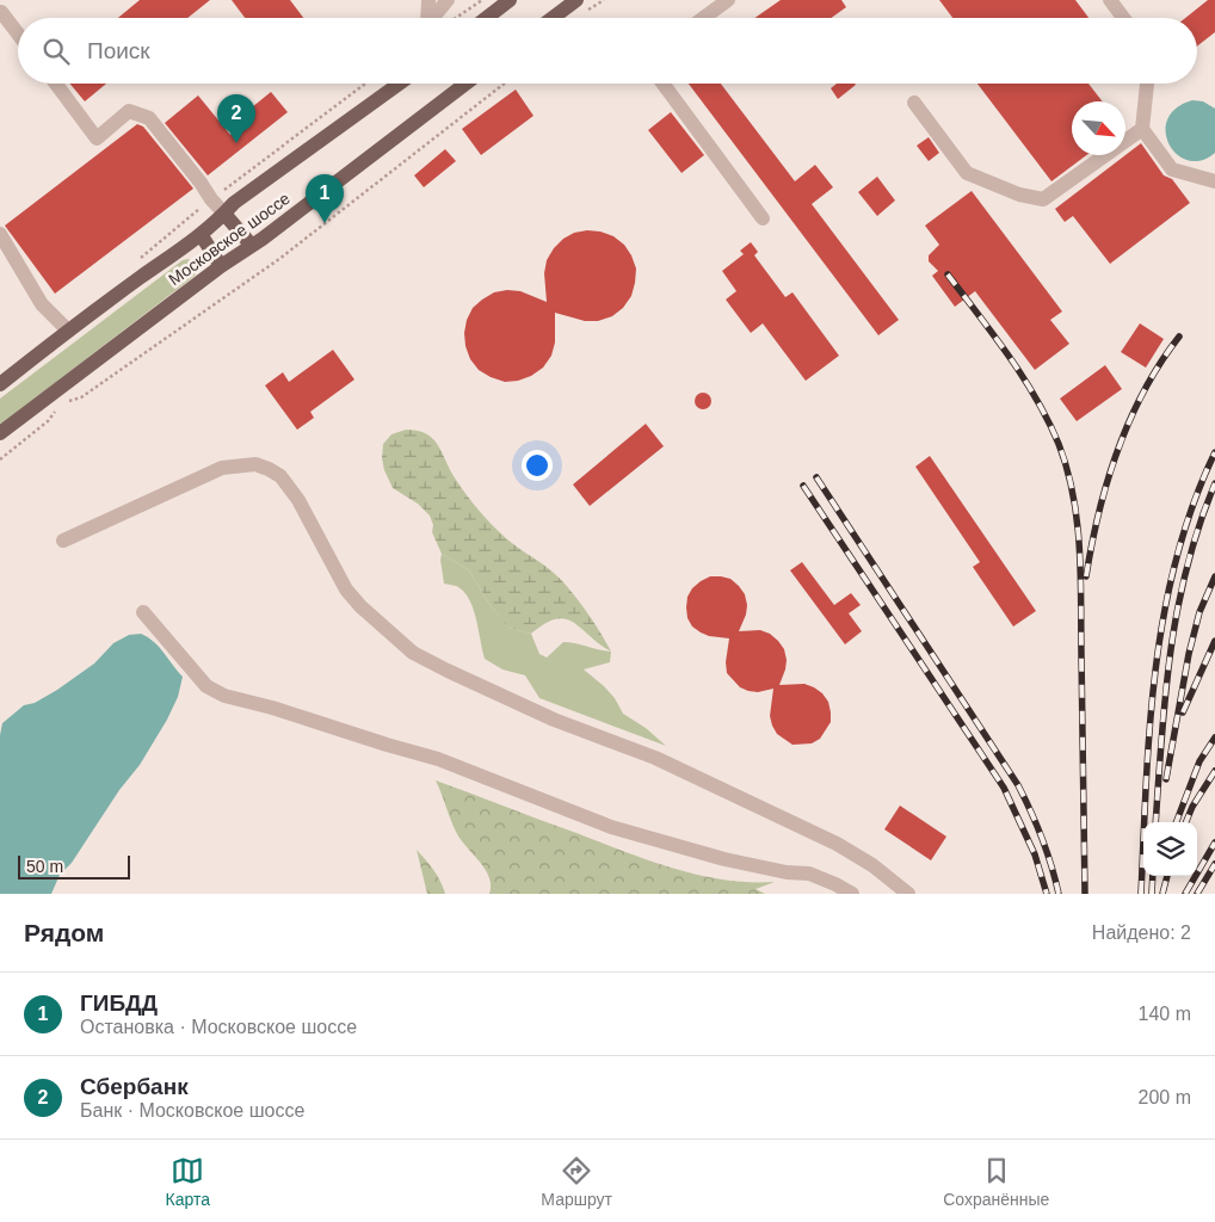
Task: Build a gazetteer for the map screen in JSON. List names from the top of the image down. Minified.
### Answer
{"streets":{"main road":["Московское шоссе"]},"scale_bar":"50 m","north":"bottom right","page":{"search":"Поиск","pins":["2","1"],"scale":"50 m","heading":["Рядом","Найдено: 2"],"list":[{"mark":"1","name":"ГИБДД","note":"Остановка · Московское шоссе","value":"140 m"},{"mark":"2","name":"Сбербанк","note":"Банк · Московское шоссе","value":"200 m"}],"nav":["Карта","Маршрут","Сохранённые"]}}
